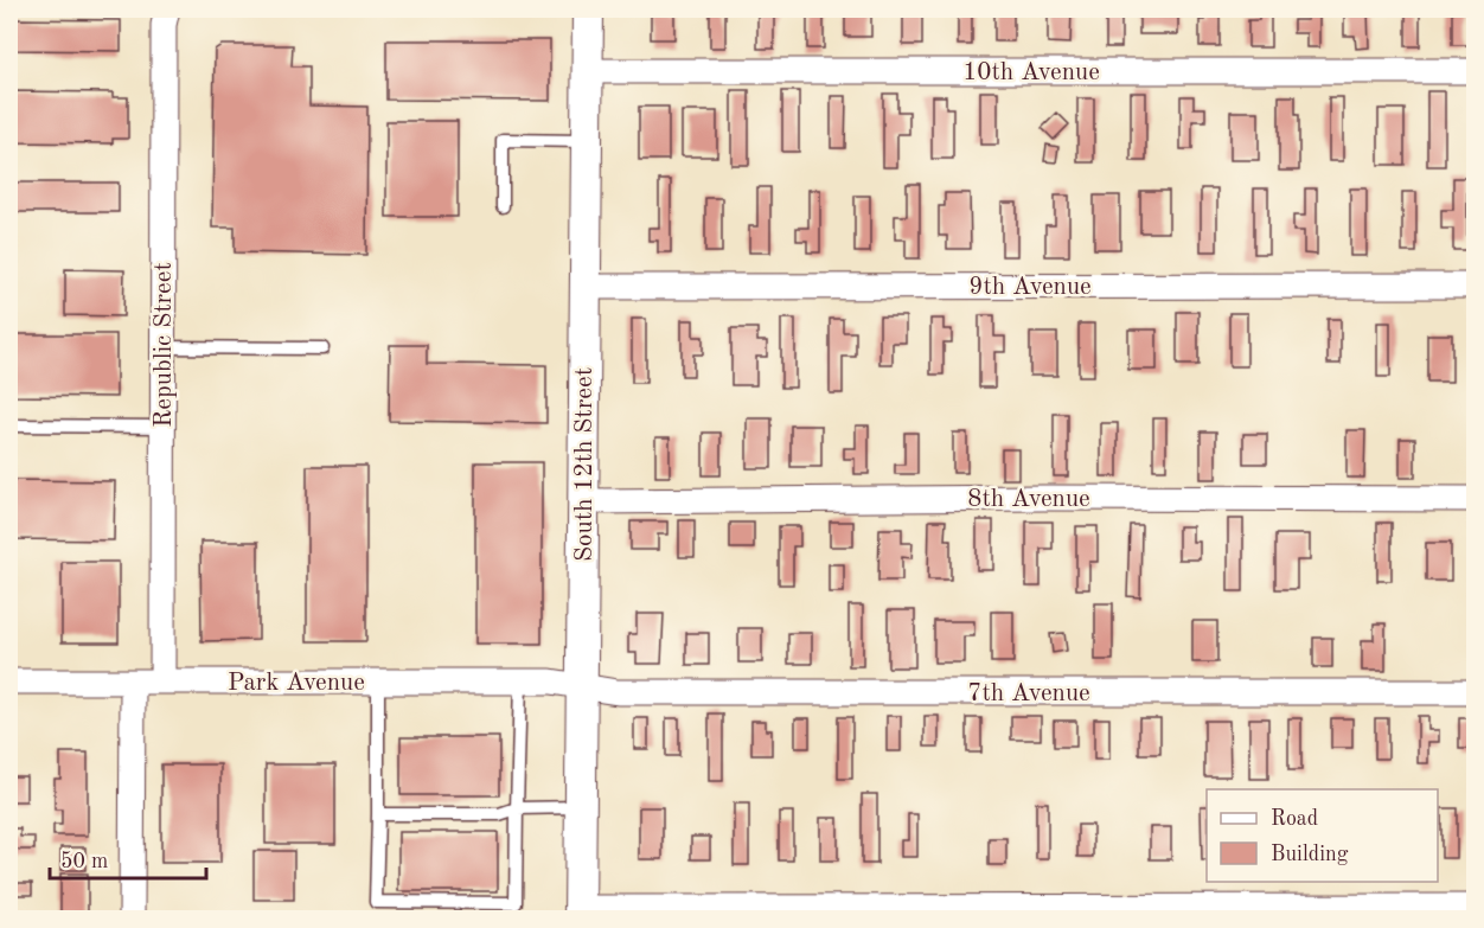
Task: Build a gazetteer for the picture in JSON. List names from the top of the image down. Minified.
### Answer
{"streets":{"street":["10th Avenue","9th Avenue","Republic Street","South 12th Street","8th Avenue","Park Avenue","7th Avenue"]},"crossings":[["10th Avenue","South 12th Street"],["9th Avenue","South 12th Street"],["Republic Street","Park Avenue"],["South 12th Street","8th Avenue"],["South 12th Street","Park Avenue"],["South 12th Street","7th Avenue"],["Park Avenue","7th Avenue"]],"legend":["Road","Building"],"scale_bar":"50 m"}
